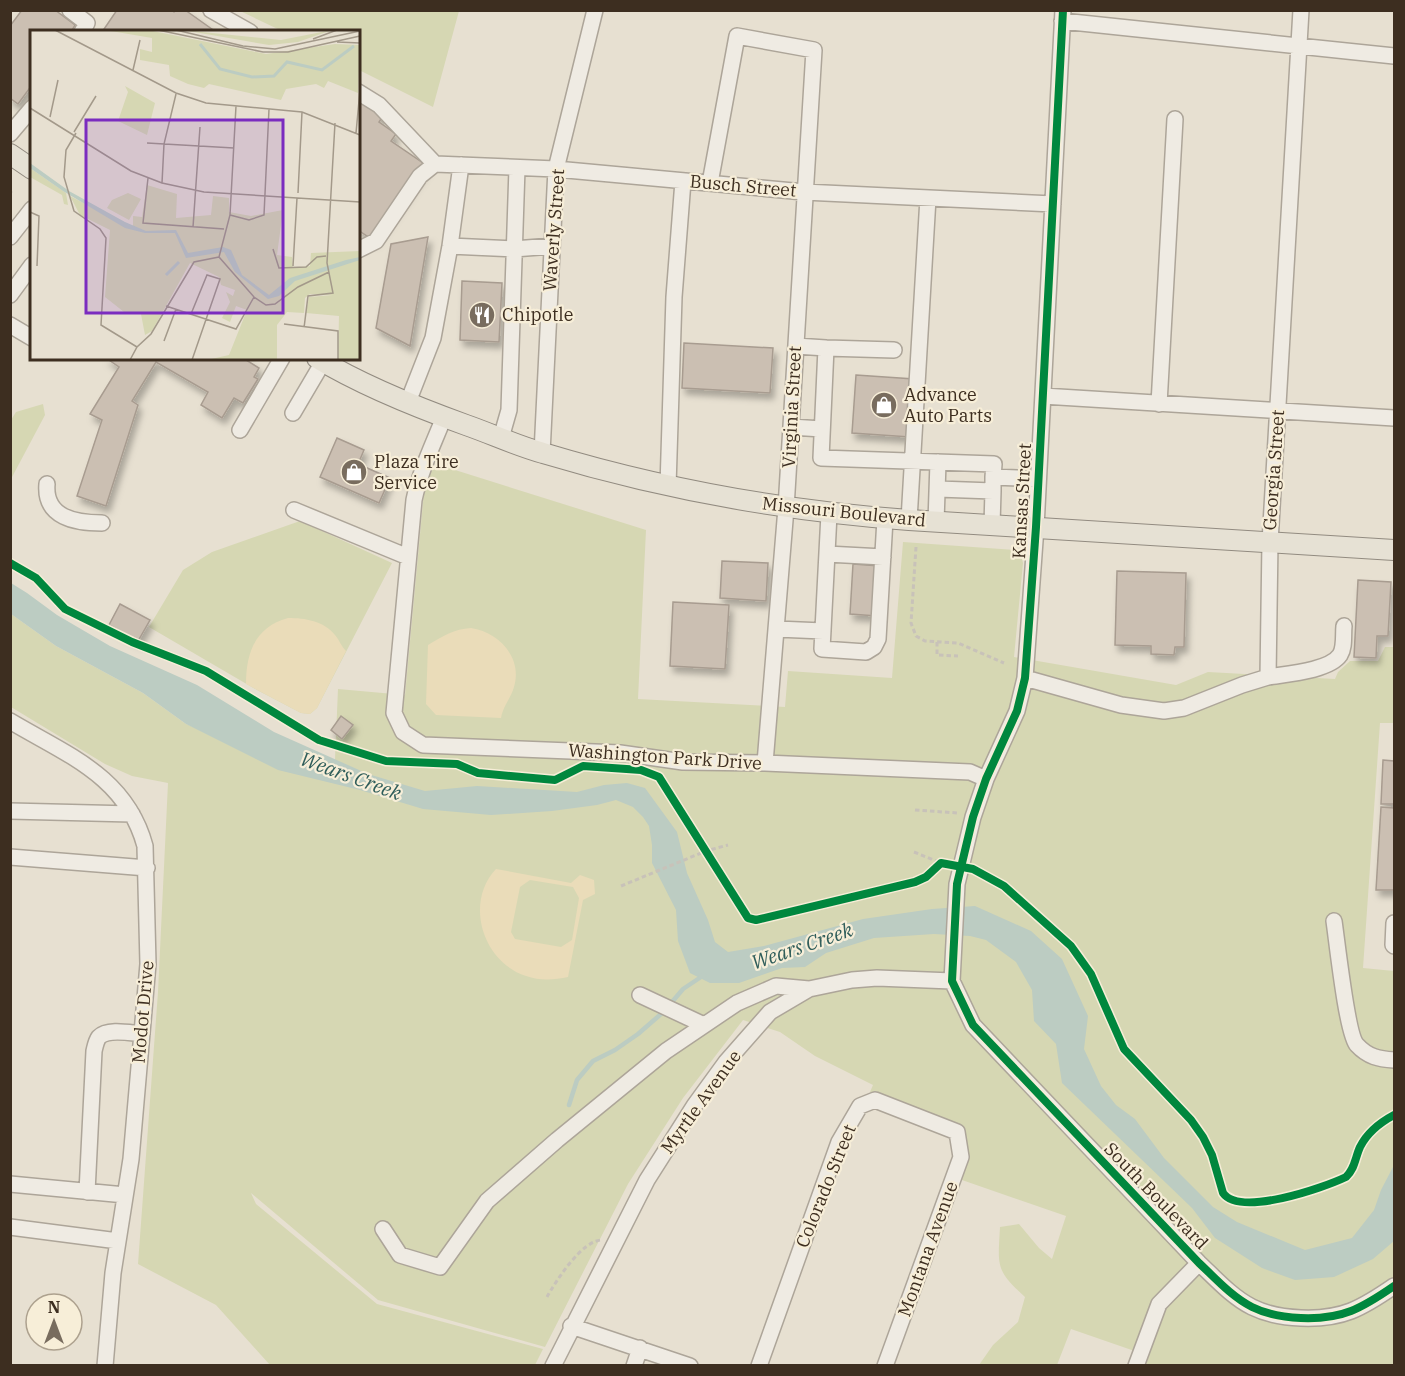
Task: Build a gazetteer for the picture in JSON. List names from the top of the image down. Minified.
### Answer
{"streets":{"main road":["Missouri Boulevard"],"street":["Busch Street","Waverly Street","Virginia Street","Georgia Street","Kansas Street","Washington Park Drive","Modot Drive","Myrtle Avenue","Colorado Street","South Boulevard","Montana Avenue"]},"crossings":[["Busch Street","Waverly Street"],["Busch Street","Virginia Street"],["Busch Street","Kansas Street"],["Waverly Street","Missouri Boulevard"],["Virginia Street","Missouri Boulevard"],["Virginia Street","Washington Park Drive"],["Georgia Street","Missouri Boulevard"],["Kansas Street","Missouri Boulevard"],["Kansas Street","Washington Park Drive"],["Kansas Street","Myrtle Avenue"],["Kansas Street","South Boulevard"],["Myrtle Avenue","South Boulevard"],["Colorado Street","Montana Avenue"]],"water":["Wears Creek"],"places":{"restaurant":["Chipotle"],"shop":["Advance Auto Parts","Plaza Tire Service"]},"north":"top"}
